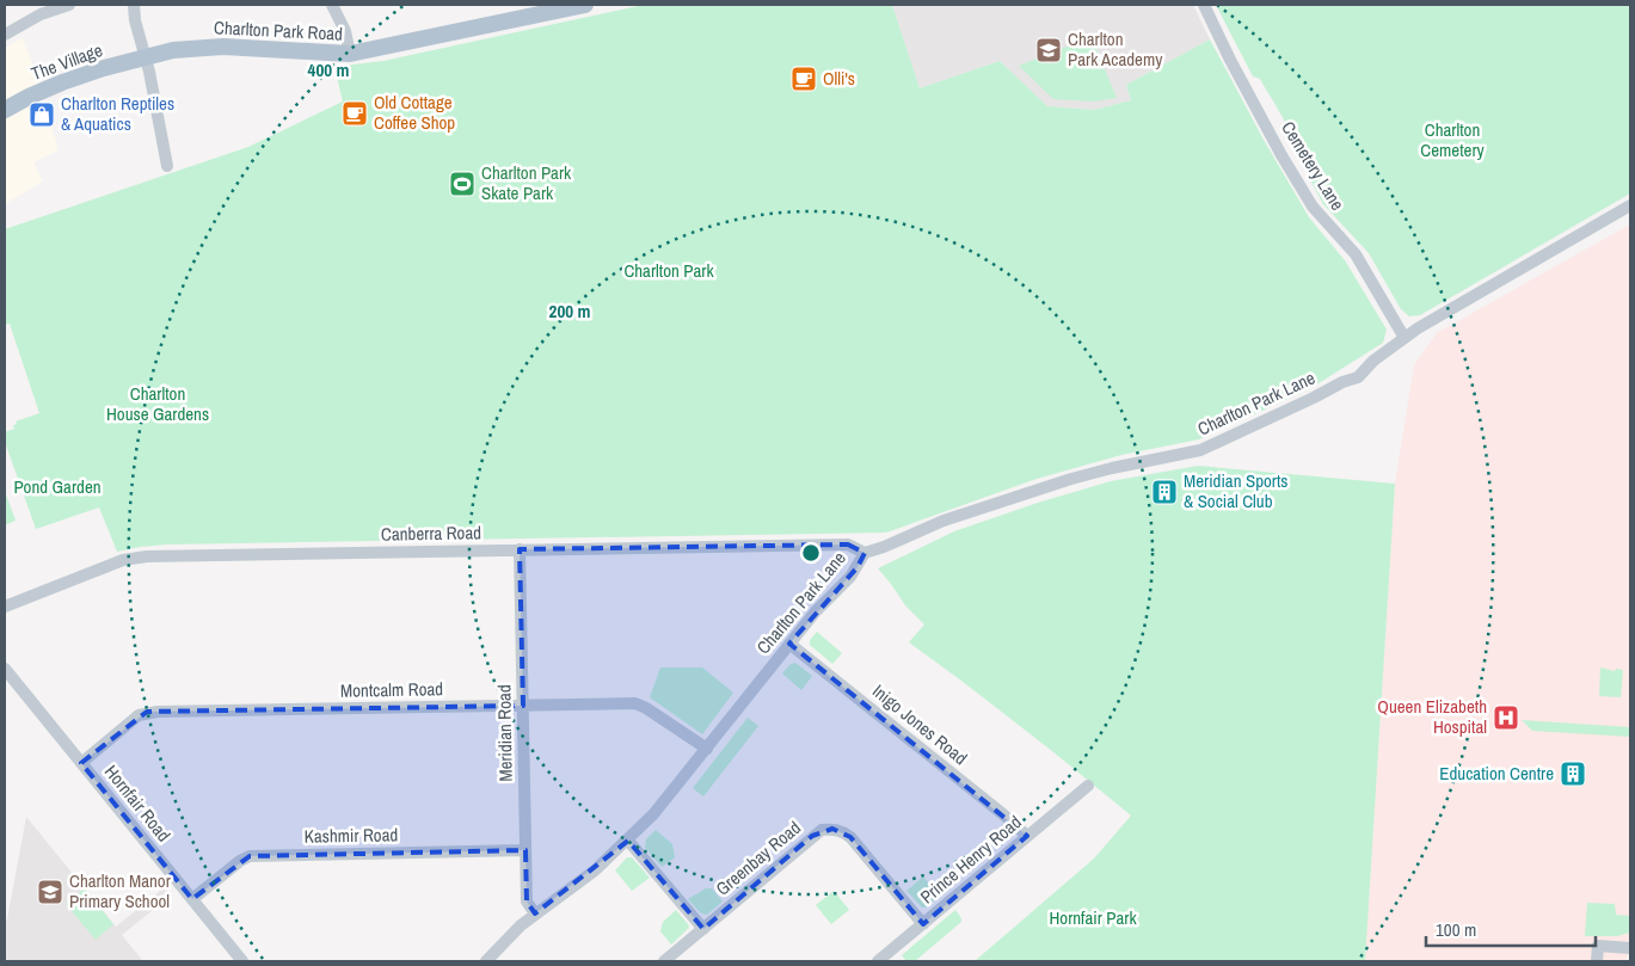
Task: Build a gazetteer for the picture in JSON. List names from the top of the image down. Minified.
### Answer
{"streets":{"main road":["Charlton Park Road","The Village"],"street":["Cemetery Lane","Charlton Park Lane","Canberra Road","Montcalm Road","Inigo Jones Road","Meridian Road","Hornfair Road","Kashmir Road","Greenbay Road","Prince Henry Road"]},"crossings":[["Charlton Park Road","The Village"],["Cemetery Lane","Charlton Park Lane"],["Charlton Park Lane","Canberra Road"],["Charlton Park Lane","Montcalm Road"],["Charlton Park Lane","Inigo Jones Road"],["Charlton Park Lane","Meridian Road"],["Canberra Road","Meridian Road"],["Montcalm Road","Meridian Road"],["Montcalm Road","Hornfair Road"],["Inigo Jones Road","Prince Henry Road"],["Meridian Road","Kashmir Road"],["Hornfair Road","Kashmir Road"],["Greenbay Road","Prince Henry Road"]],"parks":["Charlton Cemetery","Charlton Park","Charlton House Gardens","Pond Garden","Hornfair Park"],"places":{"school or university":["Charlton Park Academy","Charlton Manor Primary School"],"cafe":["Olli's","Old Cottage Coffee Shop"],"shop":["Charlton Reptiles & Aquatics"],"sports":["Charlton Park Skate Park"],"building":["Meridian Sports & Social Club","Education Centre"],"hospital":["Queen Elizabeth Hospital"]},"scale_bar":"100 m","rings":["400 m","200 m"]}
